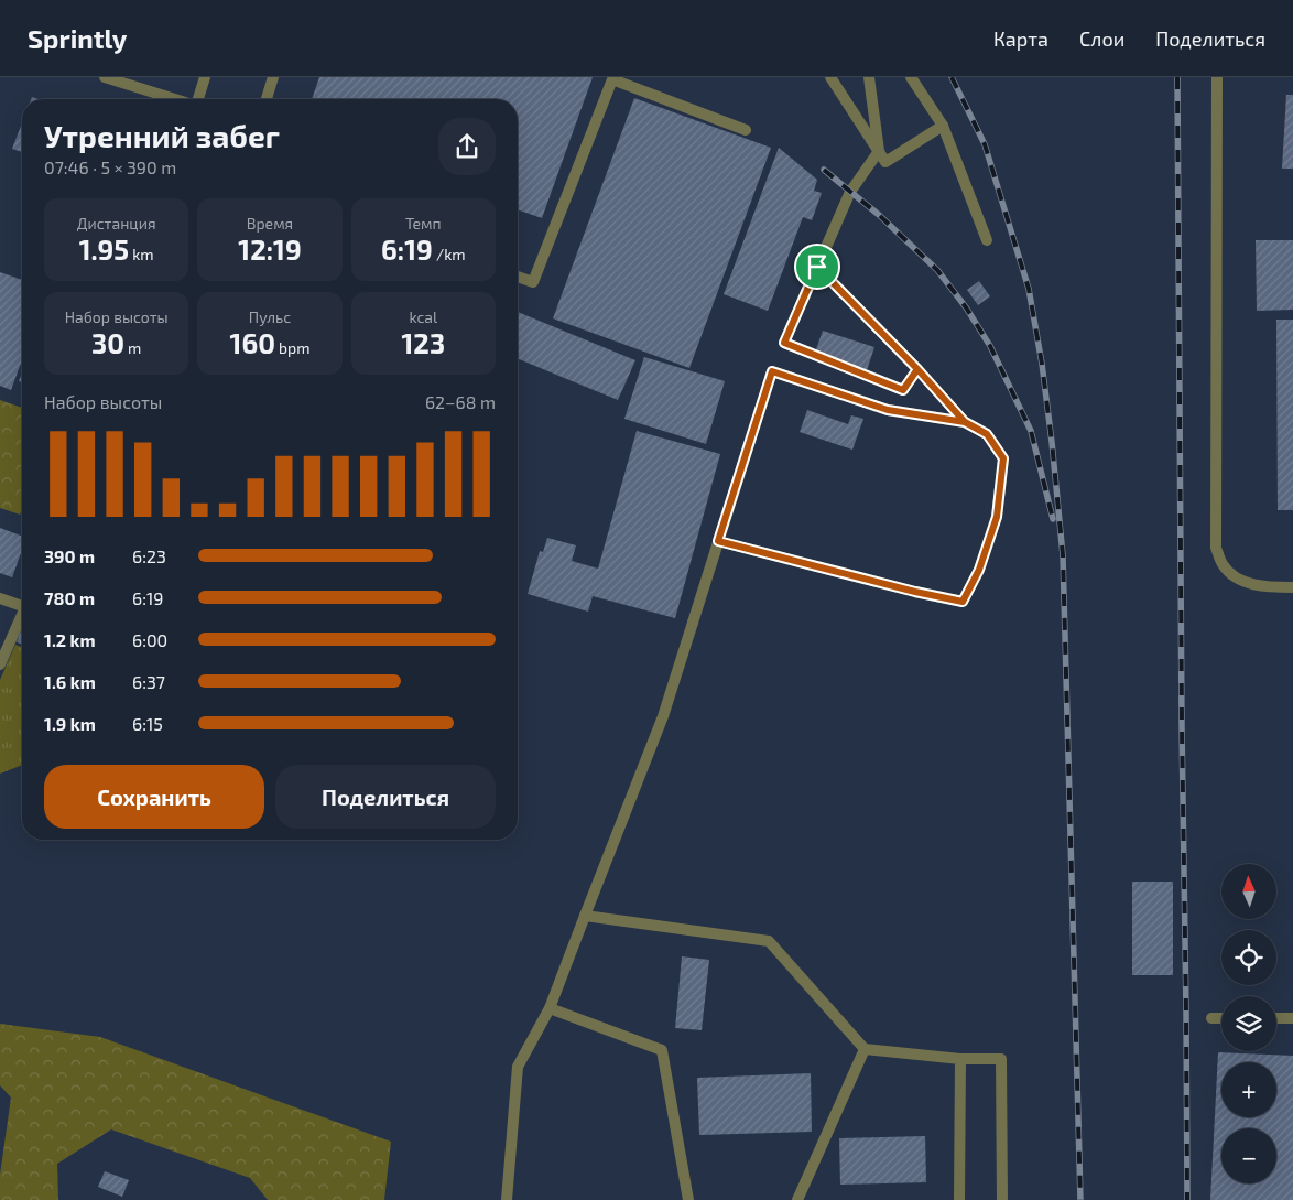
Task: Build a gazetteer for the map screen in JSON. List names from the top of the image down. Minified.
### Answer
{"north":"top","page":{"header":"Sprintly","nav":["Карта","Слои","Поделиться"],"heading":["Утренний забег","07:46 · 5 × 390 m"],"stats":[["Дистанция","1.95 km"],["Время","12:19"],["Темп","6:19 /km"],["Набор высоты","30 m"],["Пульс","160 bpm"],["kcal","123"]],"chart":["Набор высоты","62–68 m"],"list":[{"name":"390 m","note":"6:23"},{"name":"780 m","note":"6:19"},{"name":"1.2 km","note":"6:00"},{"name":"1.6 km","note":"6:37"},{"name":"1.9 km","note":"6:15"}],"buttons":["Сохранить","Поделиться"],"map_buttons":["+","−"]}}
